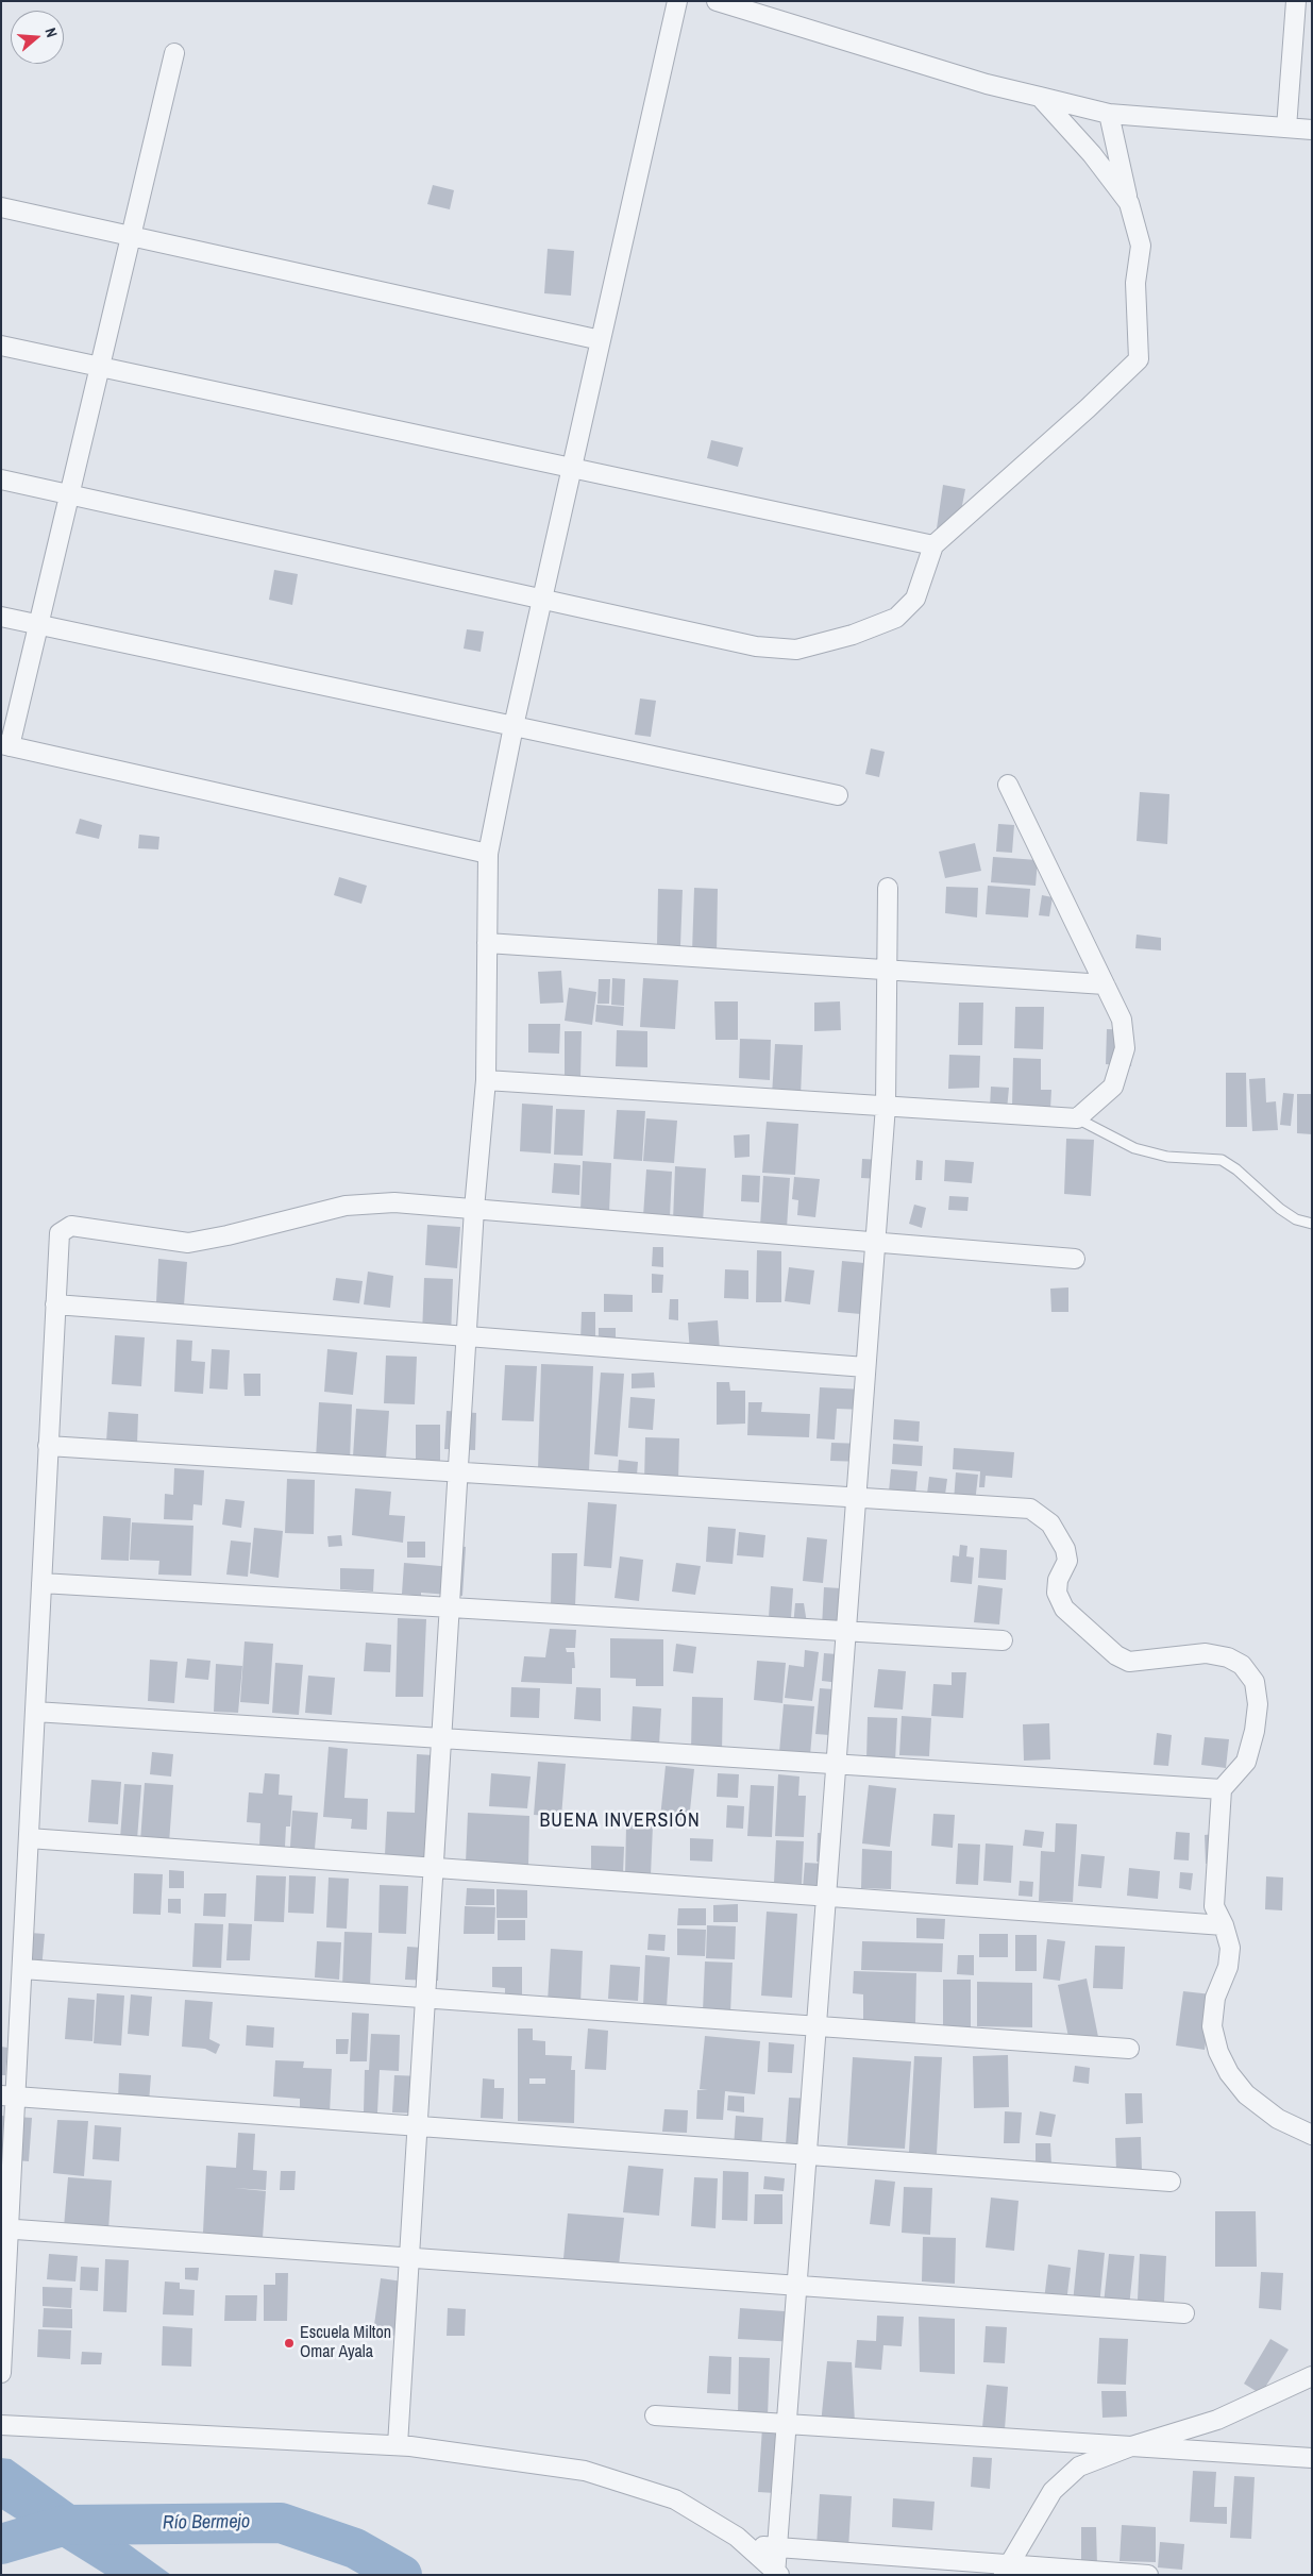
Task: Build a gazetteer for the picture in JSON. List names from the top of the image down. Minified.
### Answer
{"districts":["BUENA INVERSIÓN"],"water":["Río Bermejo"],"places":["Escuela Milton Omar Ayala"],"north":"right"}
